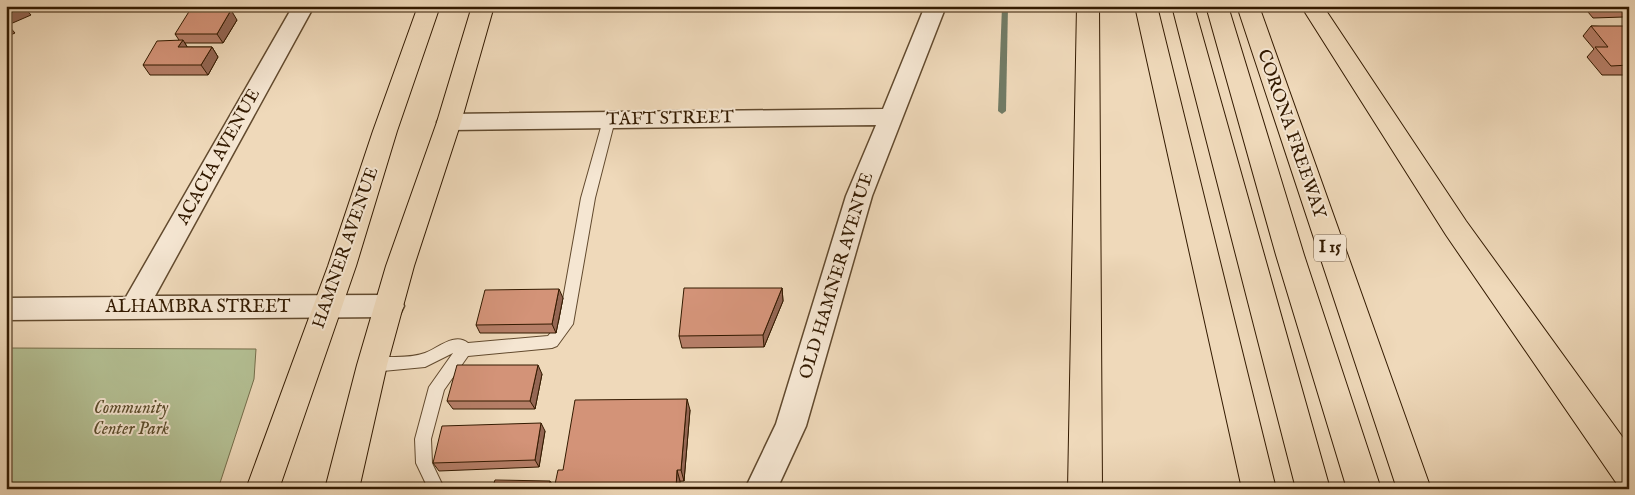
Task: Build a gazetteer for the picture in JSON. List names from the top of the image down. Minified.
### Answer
{"streets":{"main road":["CORONA FREEWAY","HAMNER AVENUE","I 15"],"street":["TAFT STREET","ACACIA AVENUE","OLD HAMNER AVENUE","ALHAMBRA STREET"]},"crossings":[["TAFT STREET","OLD HAMNER AVENUE"],["ACACIA AVENUE","ALHAMBRA STREET"],["HAMNER AVENUE","ALHAMBRA STREET"]],"parks":["Community Center Park"]}
